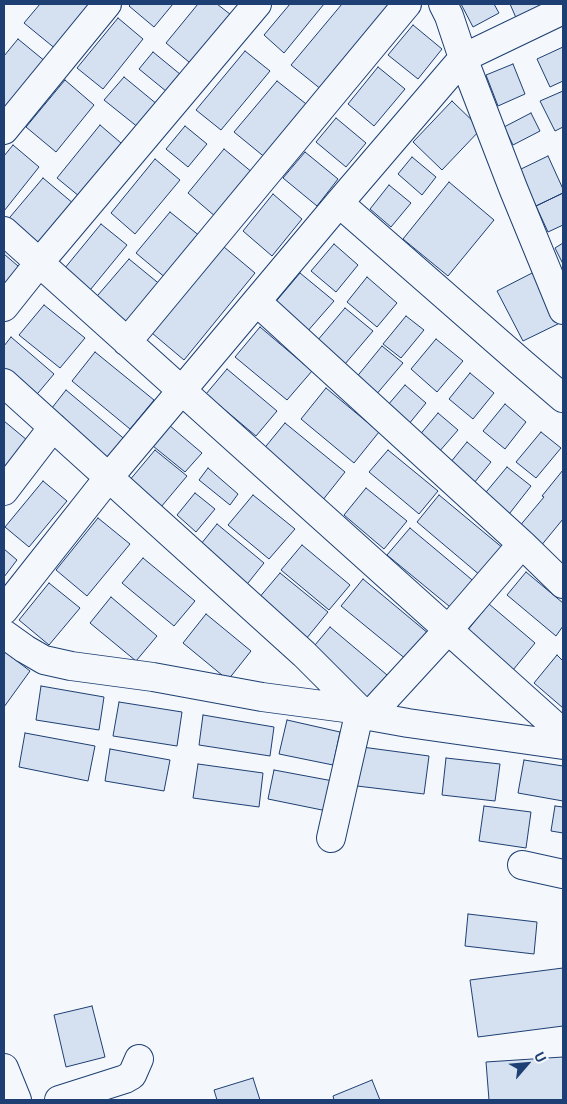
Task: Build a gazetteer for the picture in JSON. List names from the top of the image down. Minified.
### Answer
{"north":"top right"}
